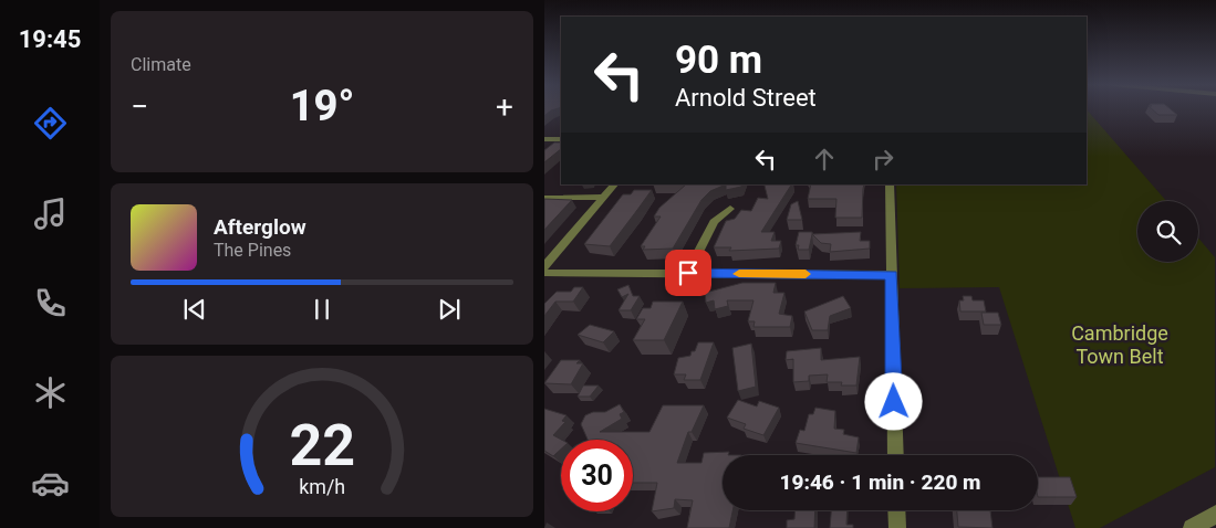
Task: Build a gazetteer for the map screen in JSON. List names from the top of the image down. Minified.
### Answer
{"parks":["Cambridge Town Belt"],"page":{"tabs":"19:45","tile":"Climate","turn":["90 m","Arnold Street"],"heat":["−","19°","+"],"song":["Afterglow","The Pines"],"limit":"30","trip":"19:46 · 1 min · 220 m","gauge":["22","km/h"]}}
